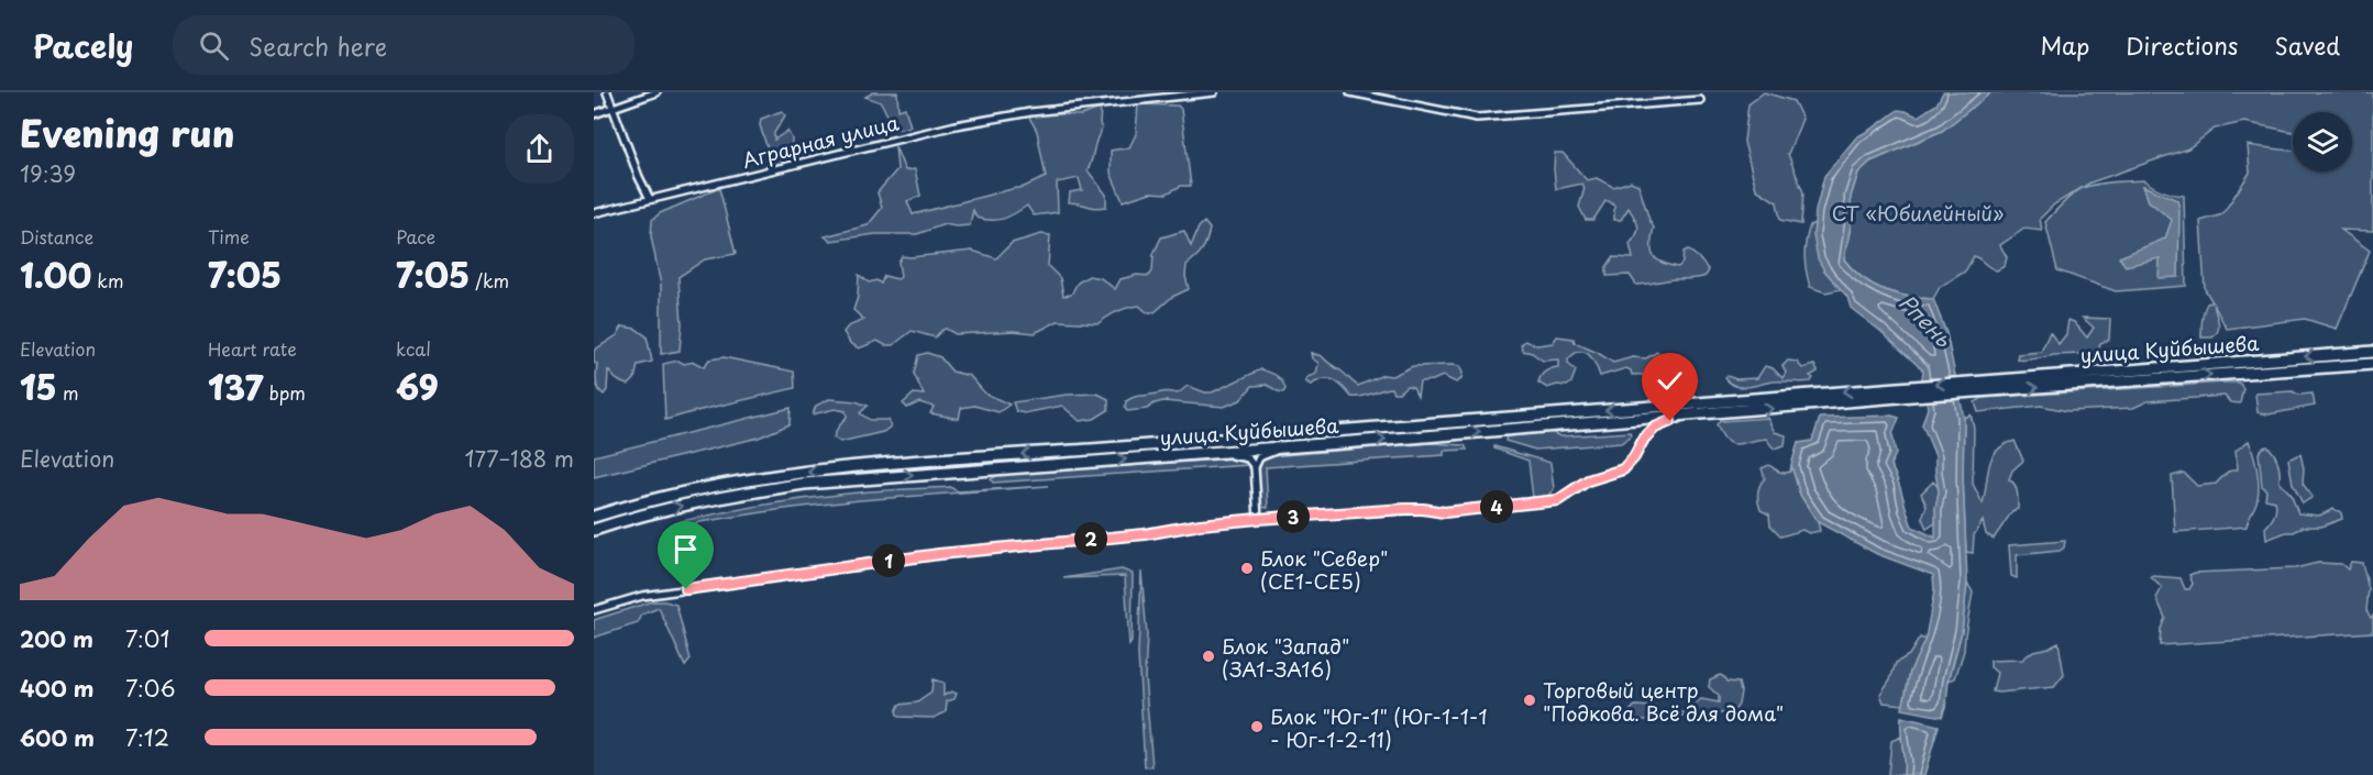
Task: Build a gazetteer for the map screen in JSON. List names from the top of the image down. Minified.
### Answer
{"streets":{"highway":["улица Куйбышева"],"street":["Аграрная улица"]},"water":["Рпень"],"parks":["СТ «Юбилейный»"],"places":["Блок \"Север\" (СЕ1-СЕ5)","Блок \"Запад\" (ЗА1-ЗА16)","Торговый центр \"Подкова. Всё для дома\"","Блок \"Юг-1\" (Юг-1-1-1 - Юг-1-2-11)"],"page":{"header":"Pacely","search":"Search here","nav":["Map","Directions","Saved"],"heading":["Evening run","19:39"],"stats":[["Distance","1.00 km"],["Time","7:05"],["Pace","7:05 /km"],["Elevation","15 m"],["Heart rate","137 bpm"],["kcal","69"]],"chart":["Elevation","177–188 m"],"pins":["4","3","2","1"],"list":[{"name":"200 m","note":"7:01"},{"name":"400 m","note":"7:06"},{"name":"600 m","note":"7:12"}]}}
